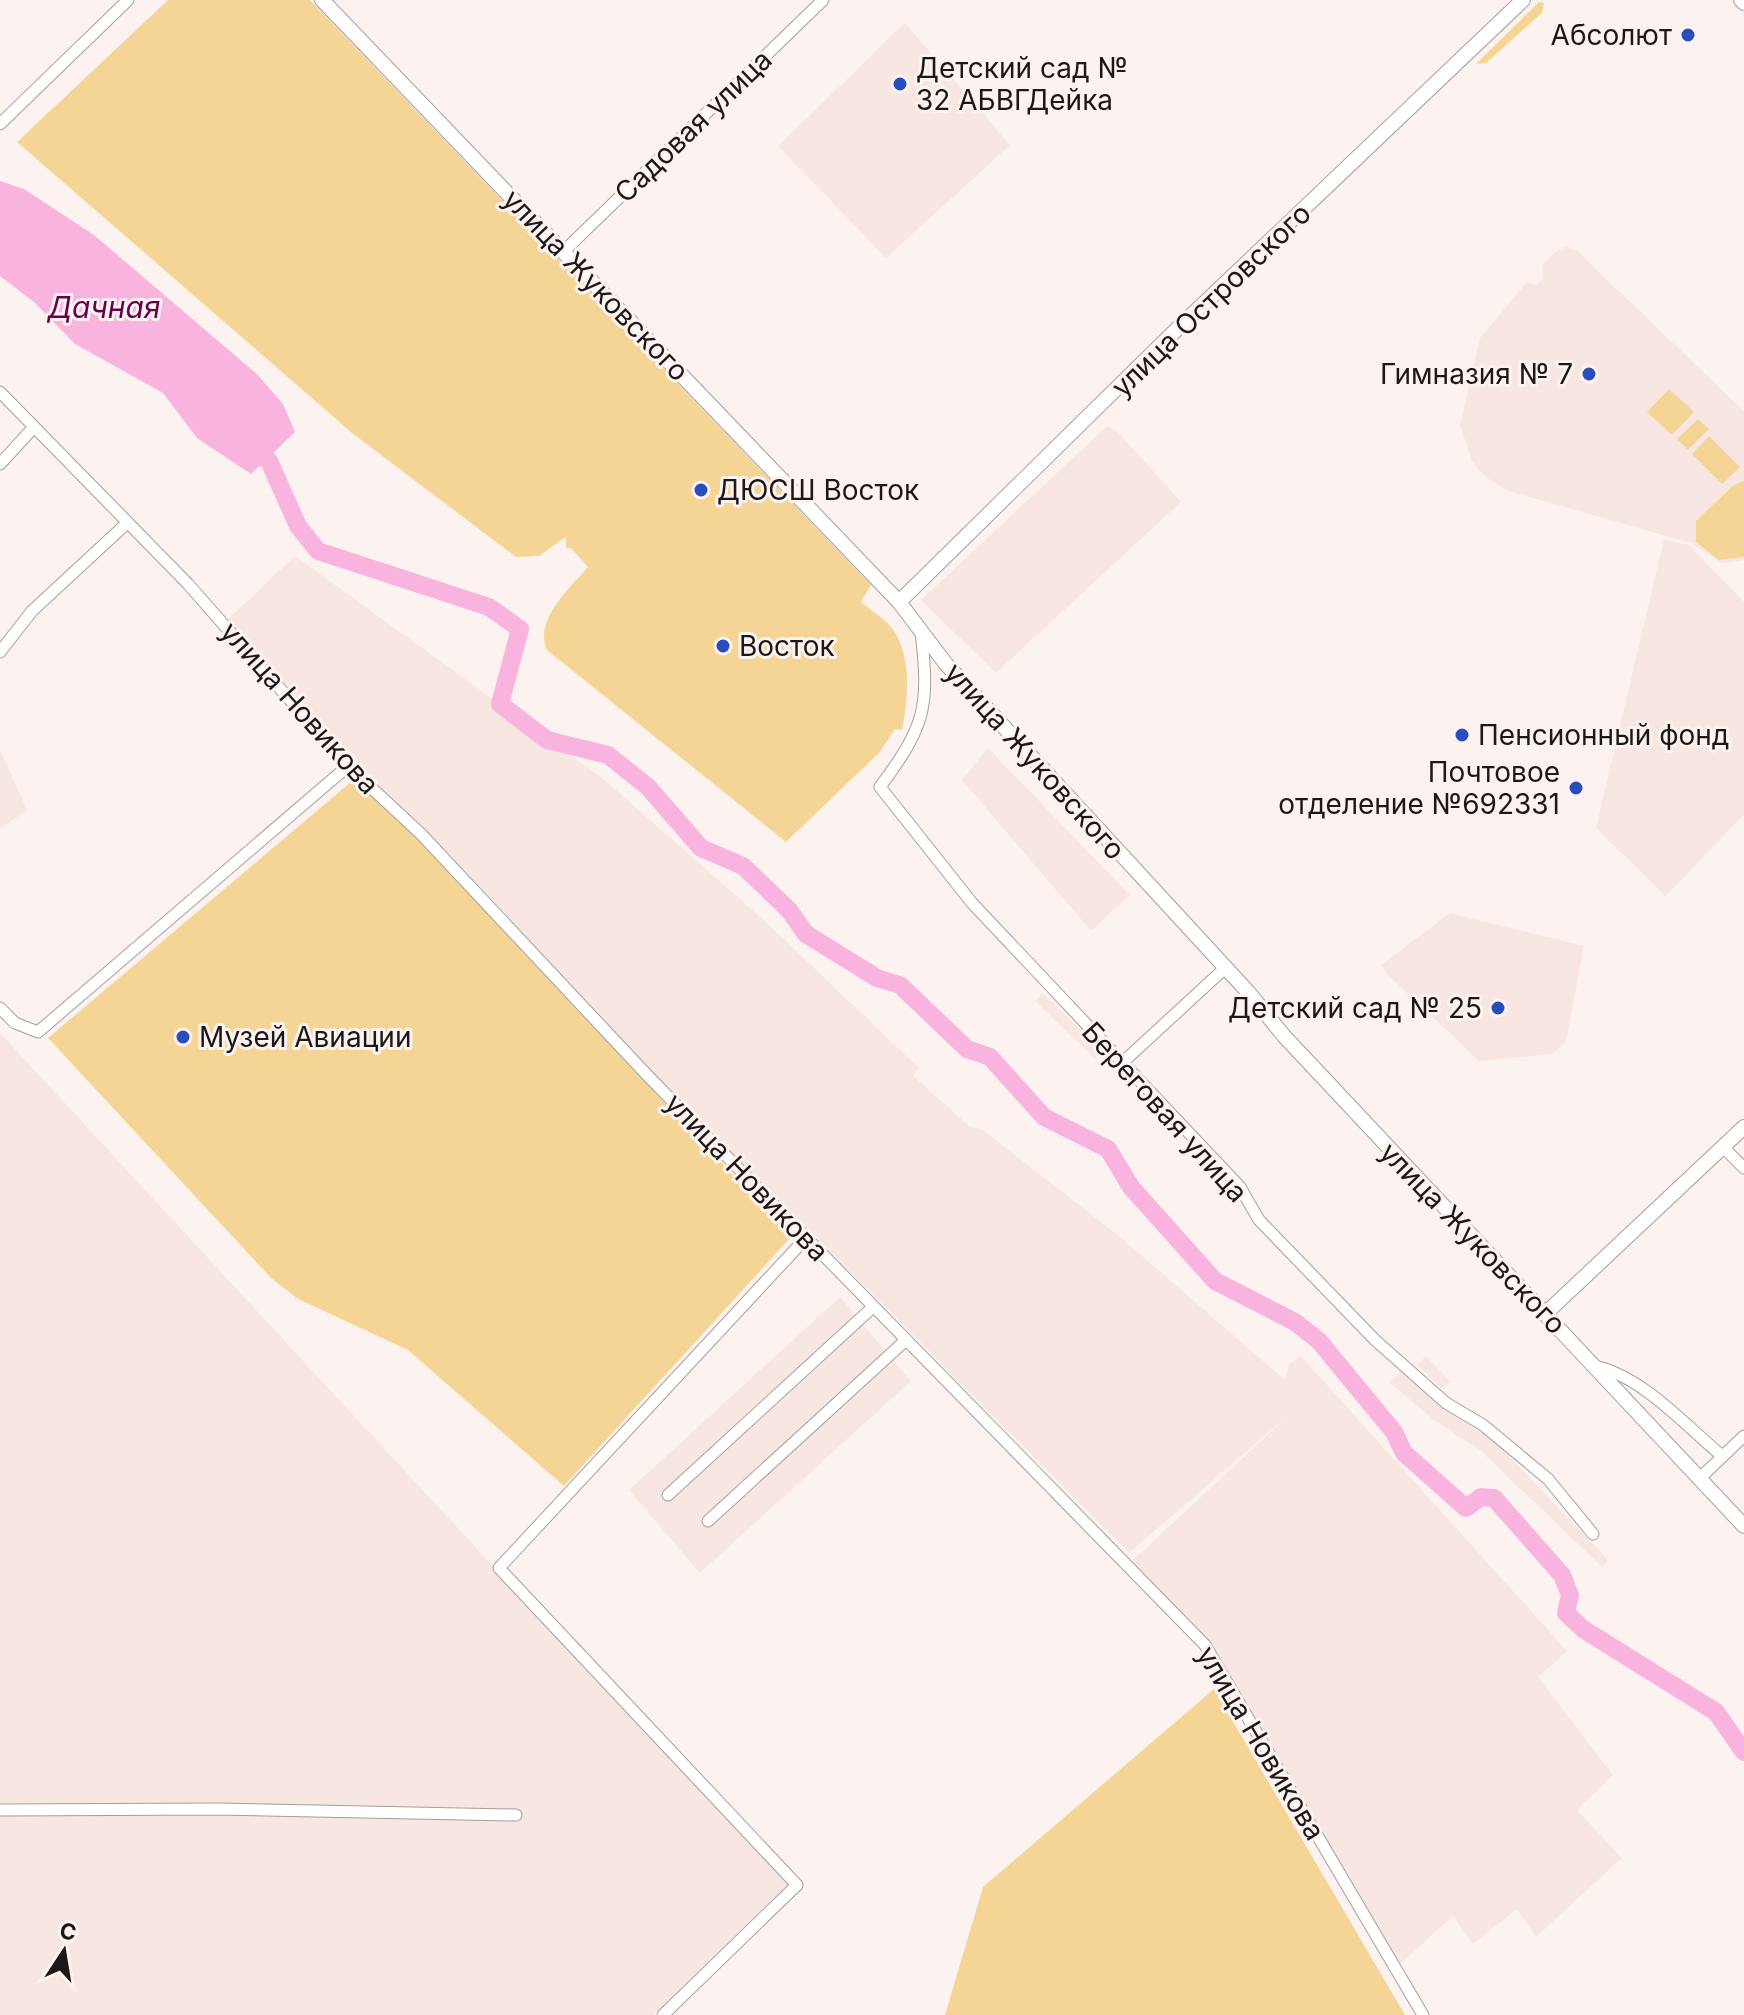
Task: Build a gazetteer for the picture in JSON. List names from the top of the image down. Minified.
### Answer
{"streets":{"main road":["улица Жуковского","улица Островского"],"street":["Садовая улица","улица Новикова","Береговая улица"]},"crossings":[["Садовая улица","улица Жуковского"],["улица Жуковского","улица Островского"],["улица Жуковского","Береговая улица"]],"water":["Дачная"],"places":["Абсолют","Детский сад № 32 АБВГДейка","Гимназия № 7","ДЮСШ Восток","Восток","Пенсионный фонд","Почтовое отделение №692331","Детский сад № 25","Музей Авиации"],"north":"top"}
